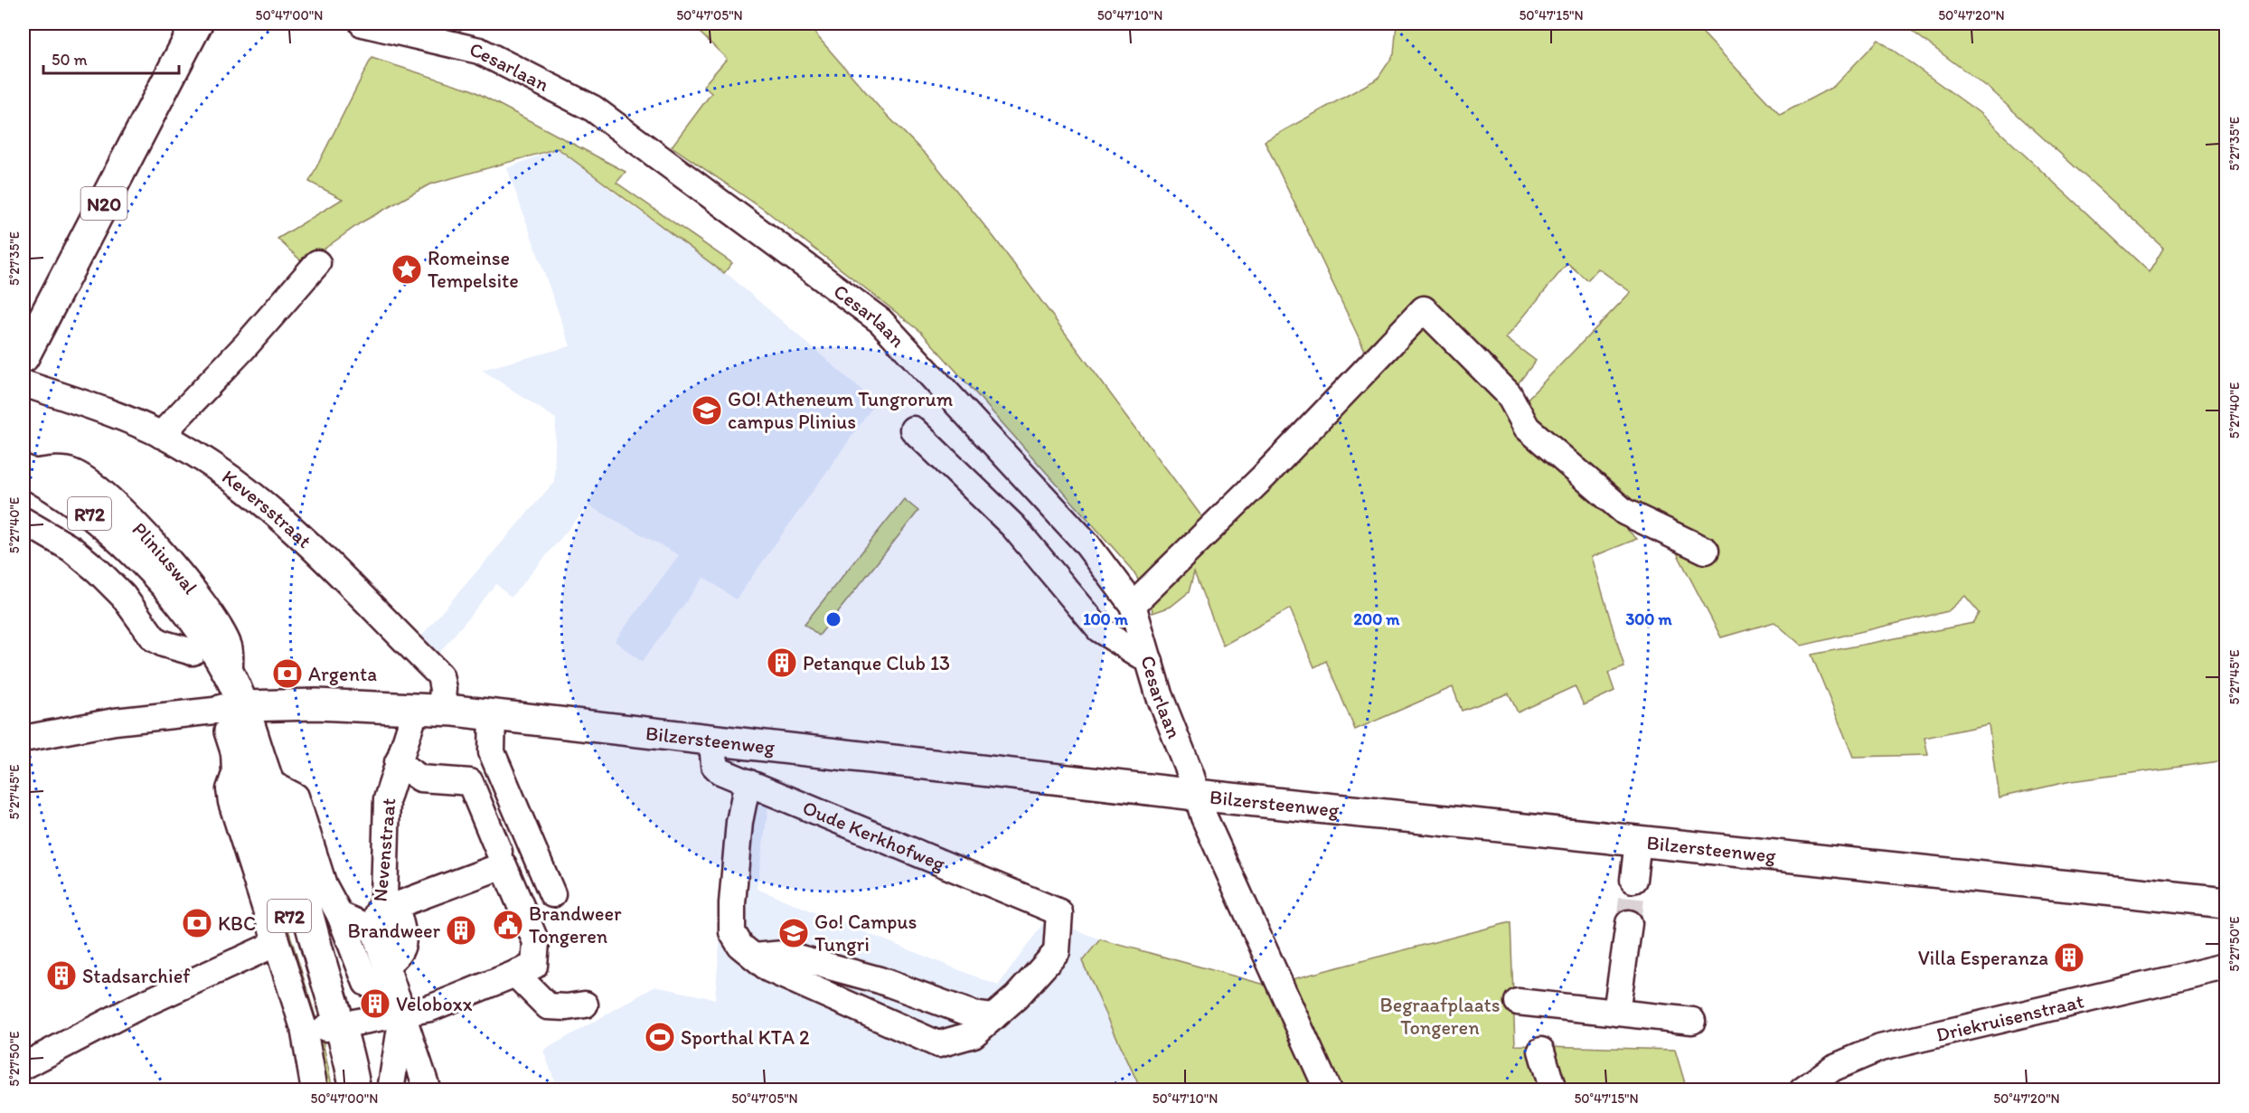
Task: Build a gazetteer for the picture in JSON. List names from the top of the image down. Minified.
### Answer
{"streets":{"main road":["N20","R72","Pliniuswal","Bilzersteenweg"],"street":["Cesarlaan","Keversstraat","Oude Kerkhofweg","Nevenstraat","Driekruisenstraat"]},"crossings":[["Cesarlaan","Bilzersteenweg"],["Keversstraat","Bilzersteenweg"],["Keversstraat","Nevenstraat"],["R72","Pliniuswal"],["R72","Bilzersteenweg"],["Pliniuswal","Bilzersteenweg"],["Bilzersteenweg","Oude Kerkhofweg"],["Bilzersteenweg","Nevenstraat"]],"parks":["Begraafplaats Tongeren"],"places":{"place":["Romeinse Tempelsite"],"school or university":["GO! Atheneum Tungrorum campus Plinius","Go! Campus Tungri"],"building":["Petanque Club 13","Brandweer","Villa Esperanza","Stadsarchief","Veloboxx"],"bank":["Argenta","KBC"],"public building":["Brandweer Tongeren"],"sports":["Sporthal KTA 2"]},"scale_bar":"50 m","coordinates":["50°47'00\"N","50°47'05\"N","50°47'10\"N","50°47'15\"N","50°47'20\"N","5°27'35\"E","5°27'40\"E","5°27'45\"E","5°27'50\"E"],"rings":["100 m","200 m","300 m"]}
